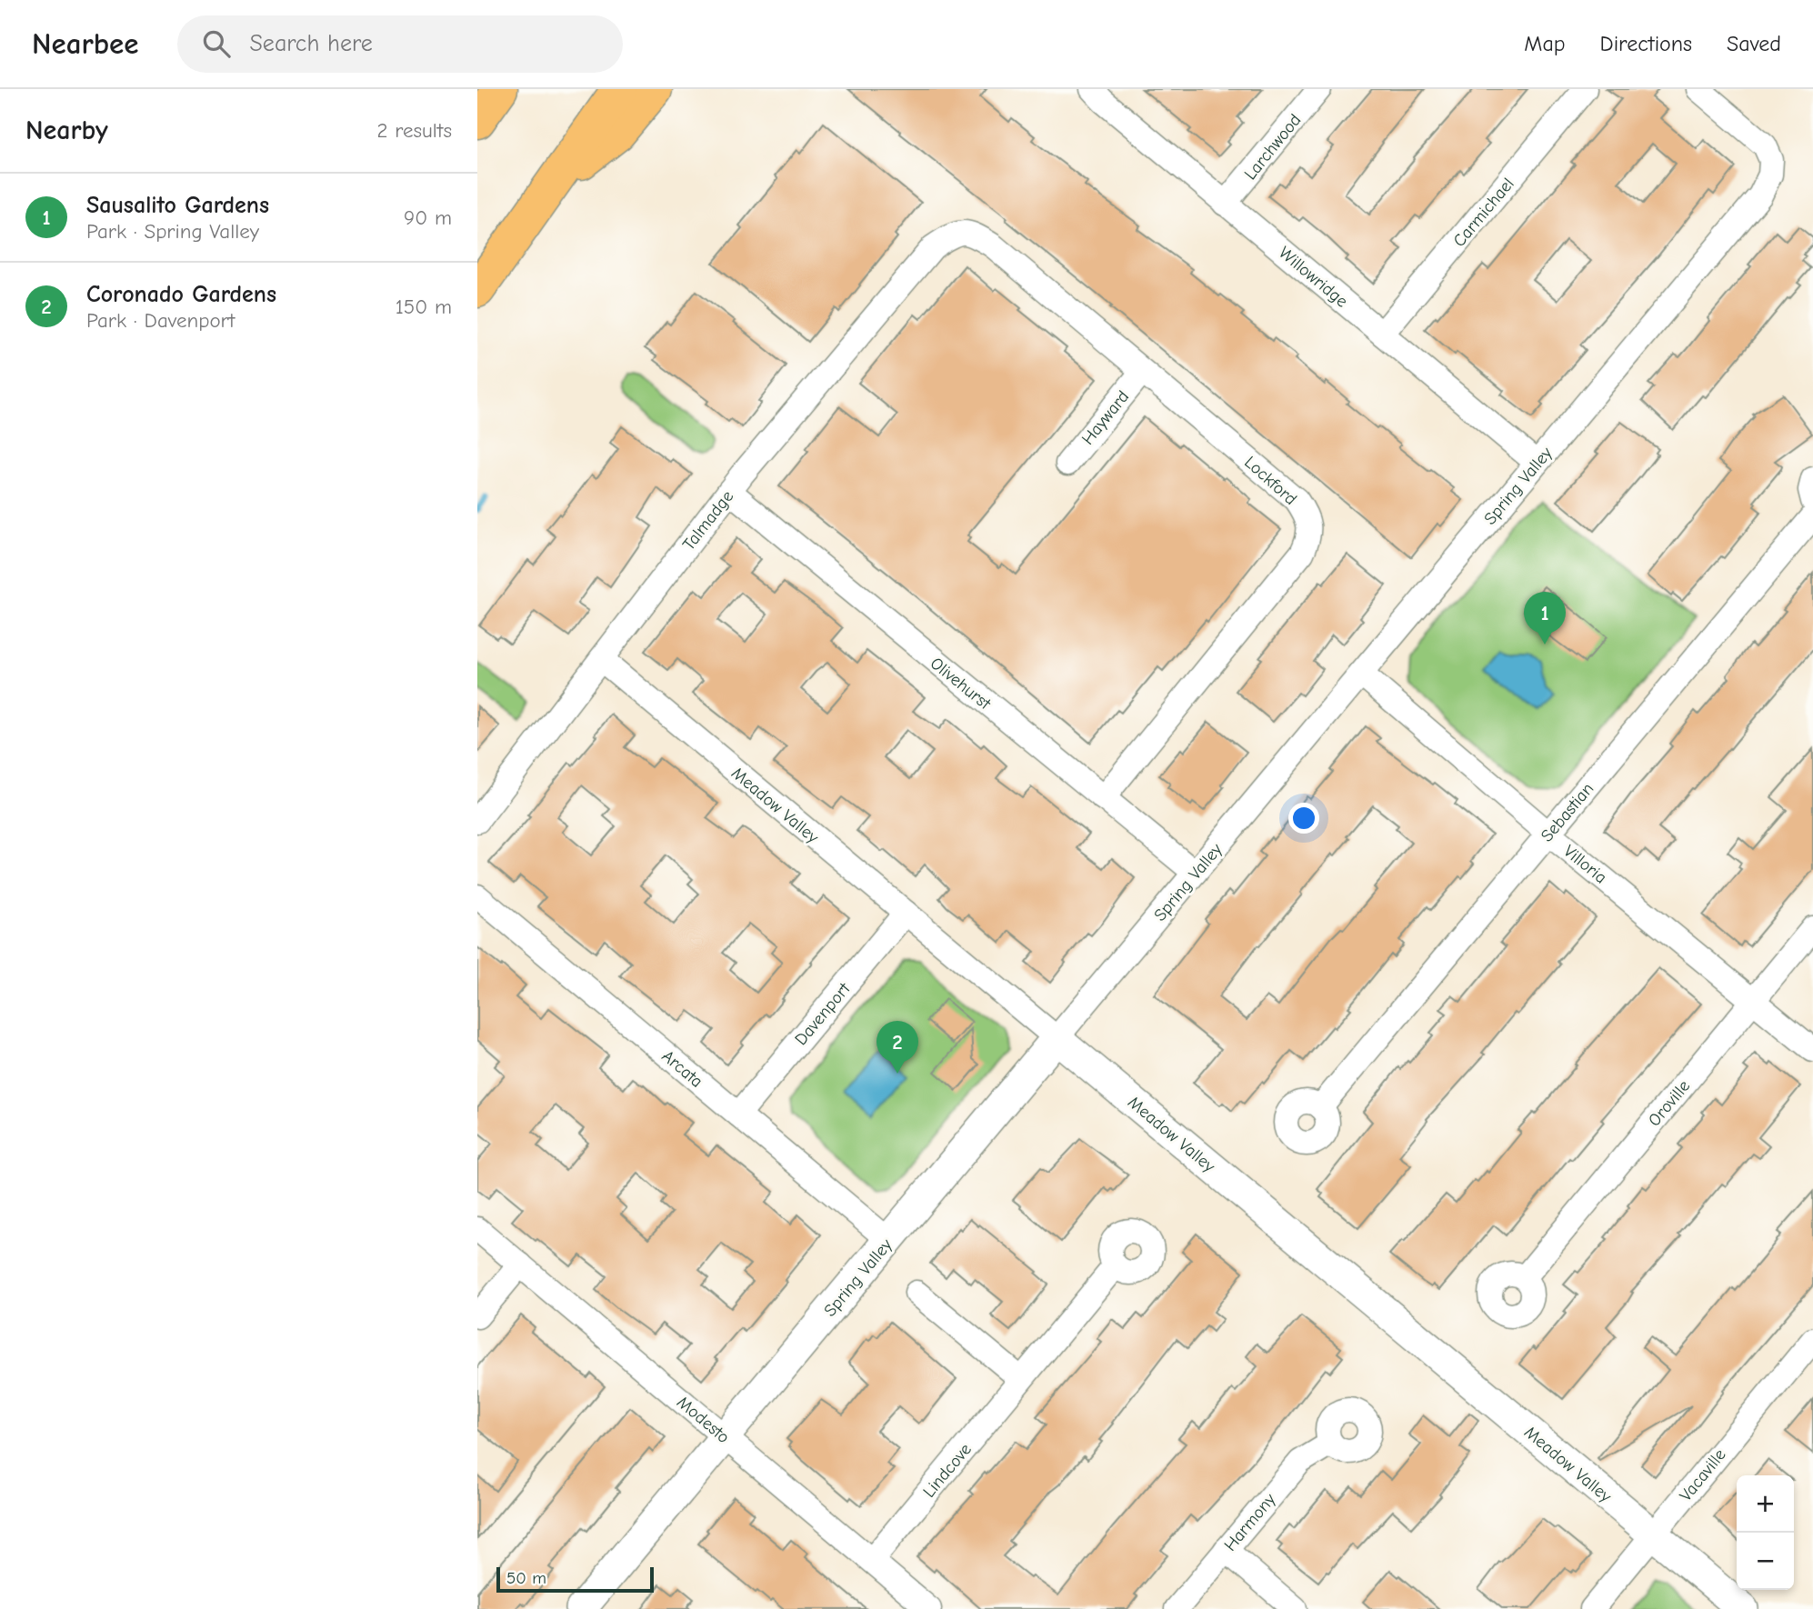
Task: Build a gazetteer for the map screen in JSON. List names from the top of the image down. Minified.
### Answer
{"streets":{"street":["Larchwood","Carmichael","Willowridge","Hayward","Lockford","Spring Valley","Talmadge","Olivehurst","Meadow Valley","Sebastian","Villoria","Davenport","Arcata","Oroville","Modesto","Lindcove","Vacaville","Harmony"]},"crossings":[["Larchwood","Willowridge"],["Carmichael","Willowridge"],["Willowridge","Spring Valley"],["Hayward","Lockford"],["Lockford","Talmadge"],["Lockford","Olivehurst"],["Spring Valley","Olivehurst"],["Spring Valley","Meadow Valley"],["Spring Valley","Villoria"],["Spring Valley","Arcata"],["Spring Valley","Modesto"],["Talmadge","Olivehurst"],["Talmadge","Meadow Valley"],["Meadow Valley","Davenport"],["Meadow Valley","Vacaville"],["Sebastian","Villoria"],["Villoria","Oroville"],["Davenport","Arcata"],["Modesto","Lindcove"]],"scale_bar":"50 m","page":{"header":"Nearbee","search":"Search here","nav":["Map","Directions","Saved"],"heading":["Nearby","2 results"],"list":[{"mark":"1","name":"Sausalito Gardens","note":"Park · Spring Valley","value":"90 m"},{"mark":"2","name":"Coronado Gardens","note":"Park · Davenport","value":"150 m"}],"pins":["1","2"],"map_buttons":["+","−"],"scale":"50 m"}}
